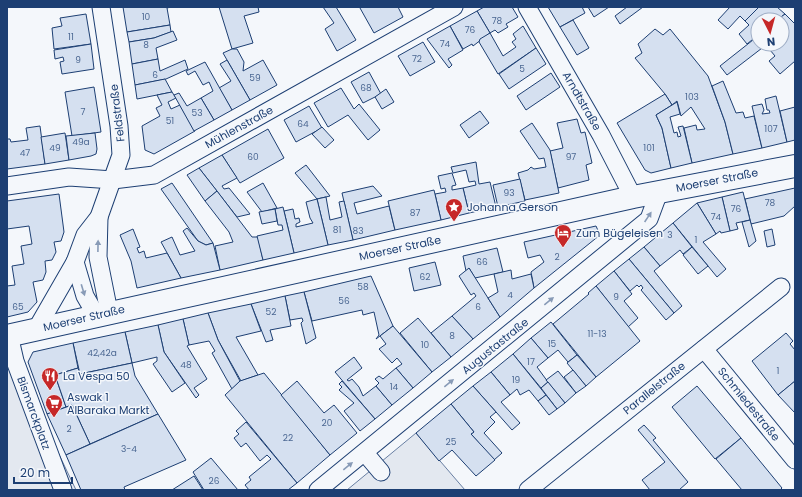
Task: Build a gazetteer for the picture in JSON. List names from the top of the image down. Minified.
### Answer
{"streets":{"street":["Arndtstraße","Feldstraße","Mühlenstraße","Moerser Straße","Augustastraße","Parallelstraße","Schmiedestraße","Bismarckplatz"]},"crossings":[["Arndtstraße","Moerser Straße"],["Feldstraße","Mühlenstraße"],["Feldstraße","Moerser Straße"],["Moerser Straße","Augustastraße"],["Moerser Straße","Bismarckplatz"],["Parallelstraße","Schmiedestraße"]],"one_way":["Augustastraße"],"places":{"place":["Johanna Gerson"],"hotel":["Zum Bügeleisen"],"restaurant":["La Vespa 50"],"supermarket":["Aswak 1 AlBaraka Markt"]},"house_numbers":["10","78","76","11","74","8","72","9","5","6","59","68","103","7","53","51","64","107","49a","49","101","47","60","97","93","78","76","87","74","81","83","3","1","2","66","62","58","4","9","56","65","6","52","11-13","8","15","10","42,42a","17","48","1","19","14","20","2","22","25","3-4","26"],"scale_bar":"20 m","north":"bottom"}
